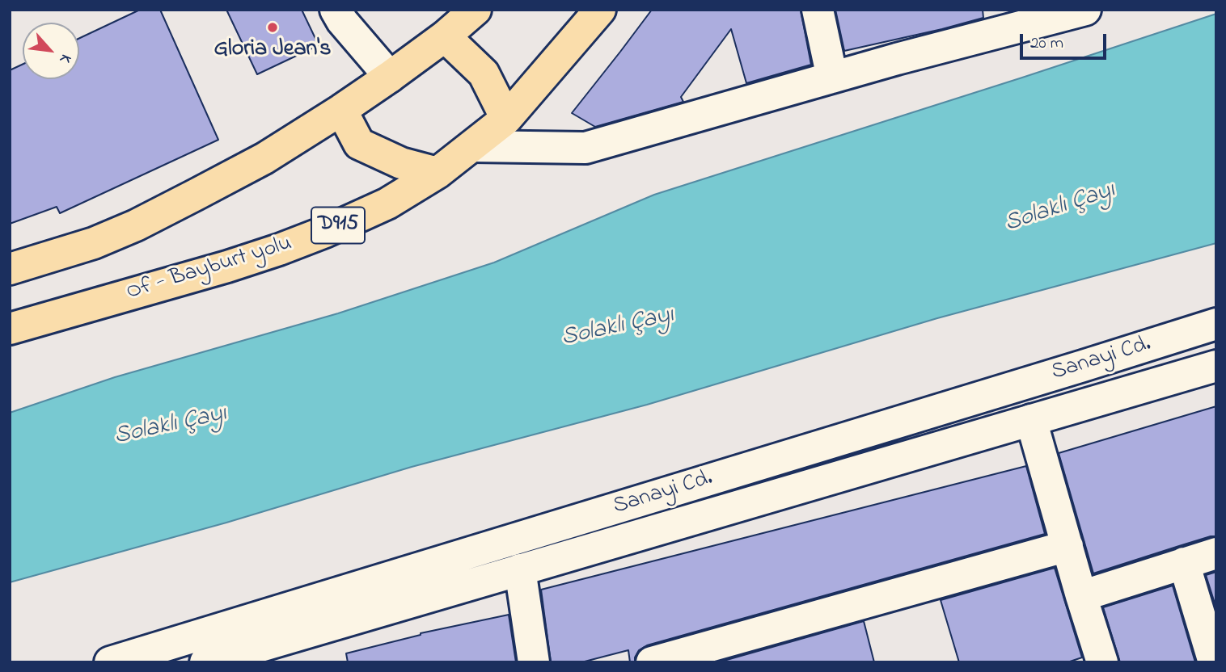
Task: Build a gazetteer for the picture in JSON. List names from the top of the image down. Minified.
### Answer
{"streets":{"highway":["D915","Of - Bayburt yolu"],"street":["Sanayi Cd."]},"water":["Solaklı Çayı"],"places":["Gloria Jean's"],"scale_bar":"20 m","north":"bottom right"}
